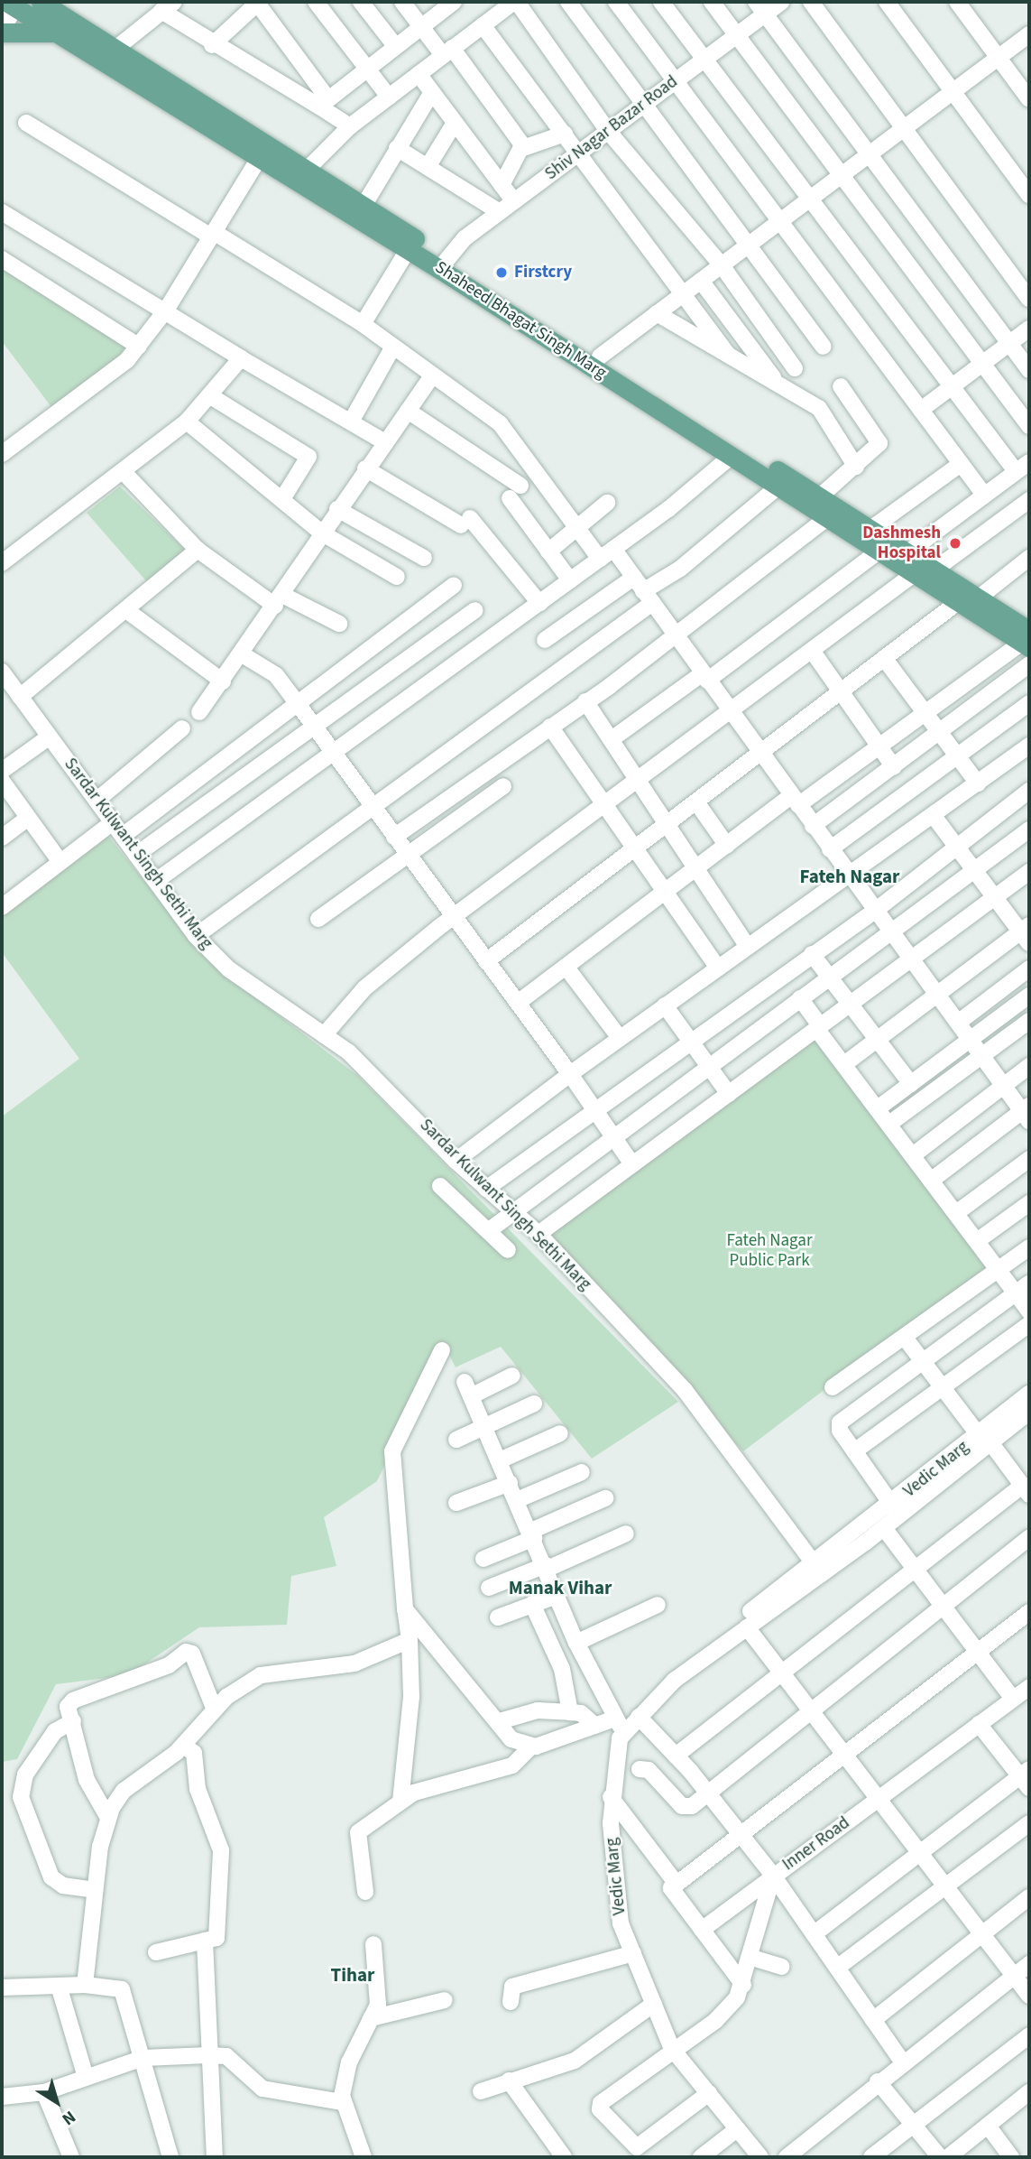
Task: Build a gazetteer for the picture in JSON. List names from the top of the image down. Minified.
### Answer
{"streets":{"main road":["Shaheed Bhagat Singh Marg"],"street":["Shiv Nagar Bazar Road","Sardar Kulwant Singh Sethi Marg","Vedic Marg","Inner Road"]},"crossings":[["Shiv Nagar Bazar Road","Shaheed Bhagat Singh Marg"],["Sardar Kulwant Singh Sethi Marg","Vedic Marg"],["Vedic Marg","Inner Road"]],"districts":["Fateh Nagar","Manak Vihar","Tihar"],"parks":["Fateh Nagar Public Park"],"places":["Firstcry","Dashmesh Hospital"],"north":"bottom right"}
